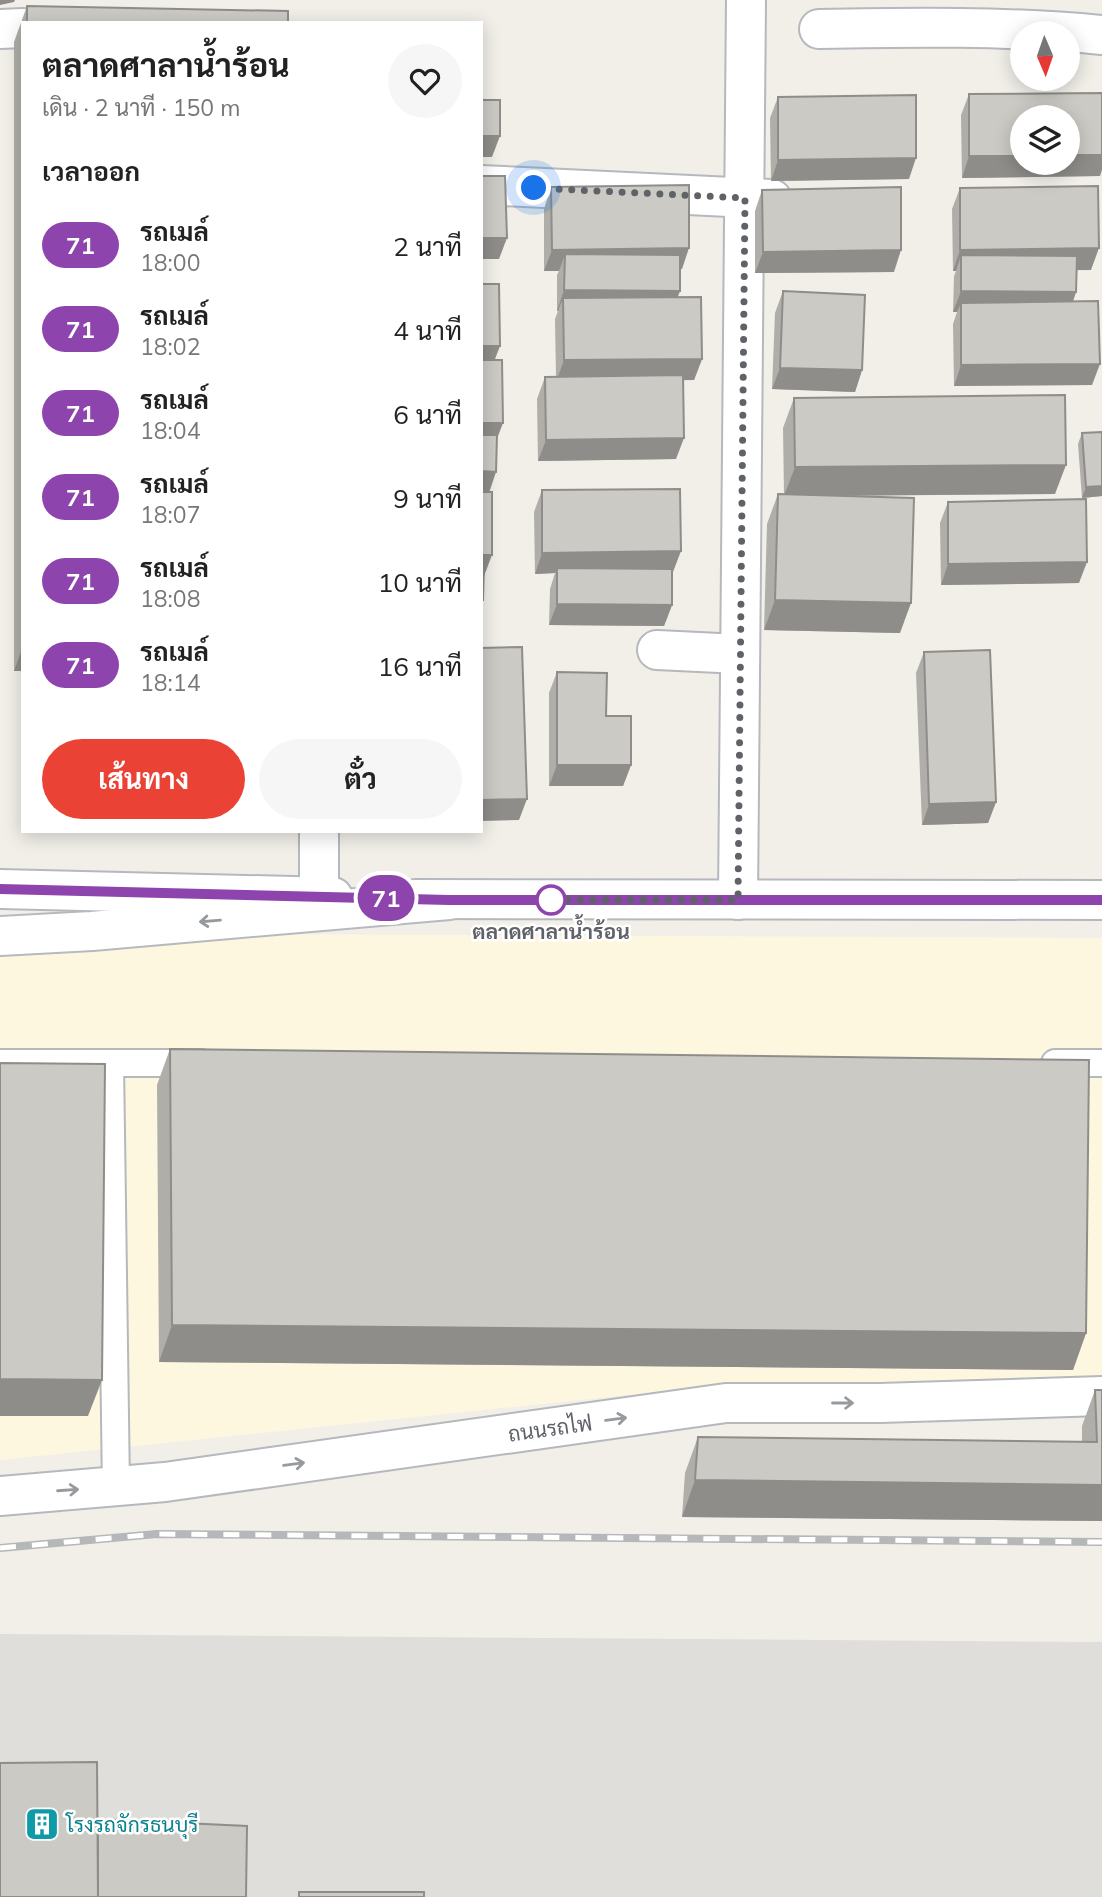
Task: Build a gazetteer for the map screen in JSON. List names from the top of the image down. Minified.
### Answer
{"streets":{"street":["ถนนรถไฟ"]},"one_way":["ถนนรถไฟ"],"places":{"other":["ตลาดศาลาน้ำร้อน"],"building":["โรงรถจักรธนบุรี"]},"lines":["bus line 71"],"north":"bottom","page":{"on_map":"71","heading":[["ตลาดศาลาน้ำร้อน","เดิน · 2 นาที · 150 m"],"เวลาออก"],"list":[{"mark":"71","name":"รถเมล์","note":"18:00","value":"2 นาที"},{"mark":"71","name":"รถเมล์","note":"18:02","value":"4 นาที"},{"mark":"71","name":"รถเมล์","note":"18:04","value":"6 นาที"},{"mark":"71","name":"รถเมล์","note":"18:07","value":"9 นาที"},{"mark":"71","name":"รถเมล์","note":"18:08","value":"10 นาที"},{"mark":"71","name":"รถเมล์","note":"18:14","value":"16 นาที"}],"buttons":["เส้นทาง","ตั๋ว"]}}
